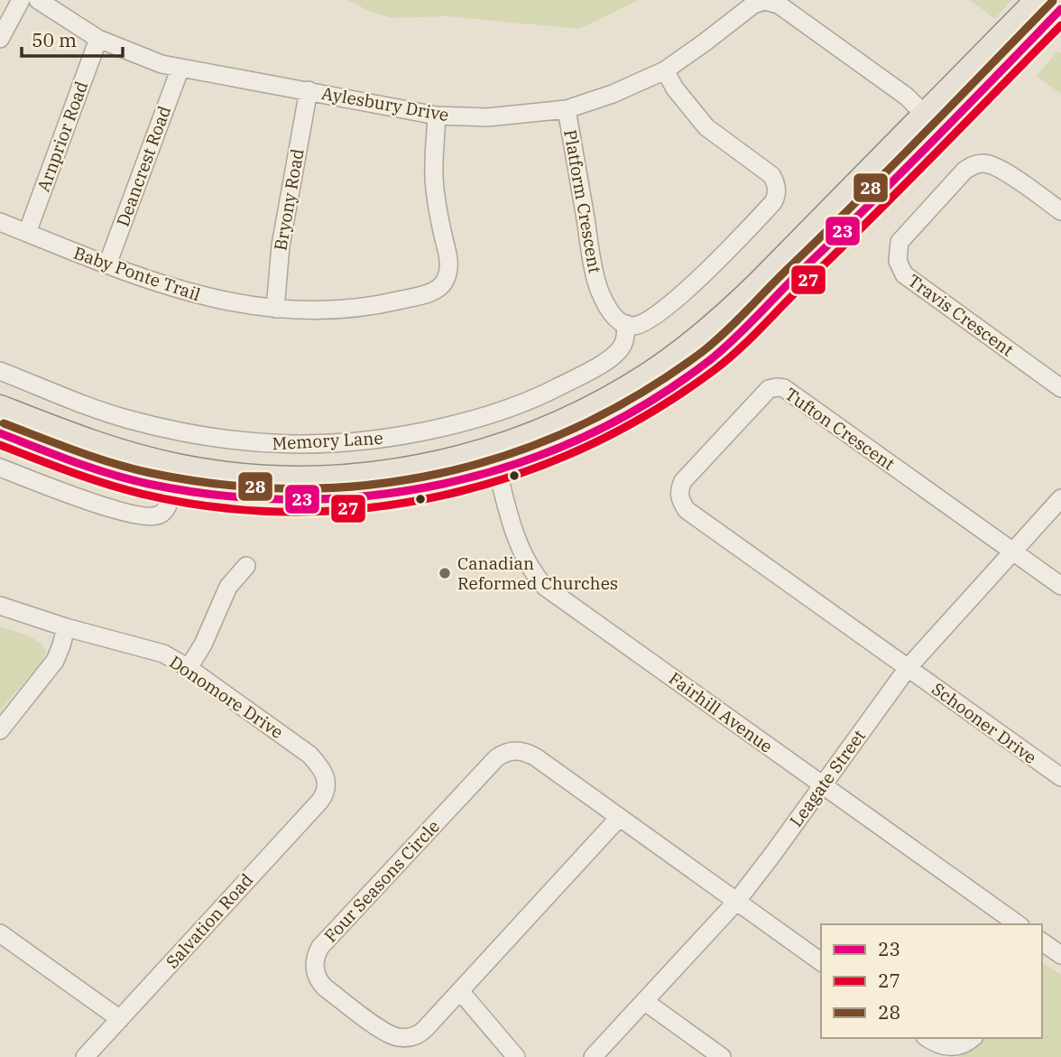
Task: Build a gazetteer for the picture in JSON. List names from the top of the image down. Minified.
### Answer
{"streets":{"street":["Aylesbury Drive","Arnprior Road","Deancrest Road","Bryony Road","Platform Crescent","Baby Ponte Trail","Travis Crescent","Tufton Crescent","Memory Lane","Donomore Drive","Fairhill Avenue","Schooner Drive","Leagate Street","Four Seasons Circle","Salvation Road"]},"crossings":[["Aylesbury Drive","Arnprior Road"],["Aylesbury Drive","Deancrest Road"],["Aylesbury Drive","Bryony Road"],["Aylesbury Drive","Platform Crescent"],["Aylesbury Drive","Baby Ponte Trail"],["Arnprior Road","Baby Ponte Trail"],["Deancrest Road","Baby Ponte Trail"],["Bryony Road","Baby Ponte Trail"],["Platform Crescent","Memory Lane"],["Tufton Crescent","Schooner Drive"],["Tufton Crescent","Leagate Street"],["Donomore Drive","Salvation Road"],["Fairhill Avenue","Leagate Street"],["Schooner Drive","Leagate Street"],["Leagate Street","Four Seasons Circle"]],"places":["Canadian Reformed Churches"],"lines":["transit line 28","transit line 23","transit line 27"],"legend":["23","27","28"],"scale_bar":"50 m"}
